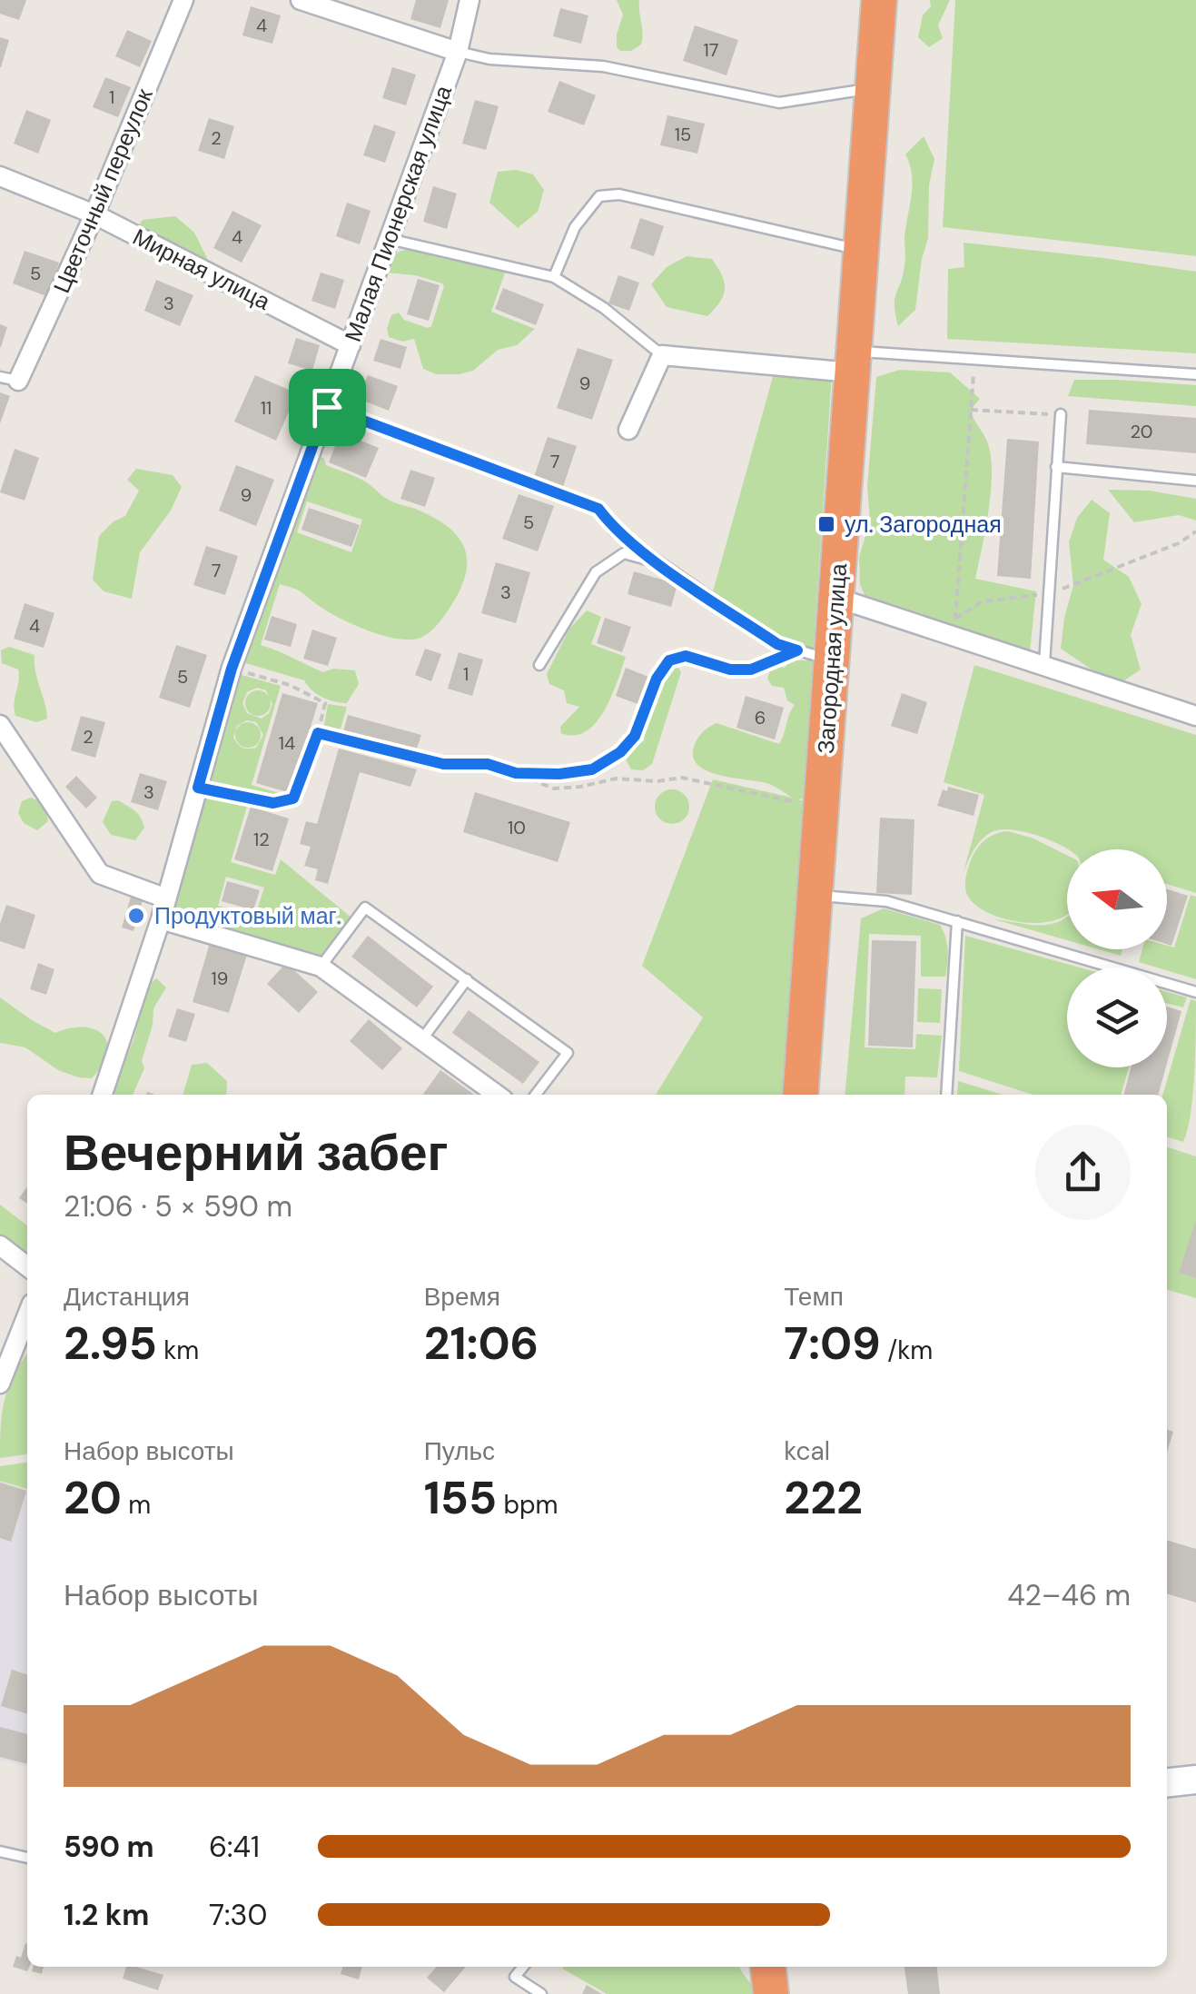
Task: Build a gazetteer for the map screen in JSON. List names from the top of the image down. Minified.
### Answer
{"streets":{"highway":["Загородная улица"],"street":["Цветочный переулок","Малая Пионерская улица","Мирная улица"]},"crossings":[["Цветочный переулок","Мирная улица"],["Малая Пионерская улица","Мирная улица"]],"places":{"transit":["ул. Загородная"],"other":["Продуктовый маг."]},"house_numbers":["4","17","1","15","2","4","5","3","9","11","20","7","9","5","7","3","4","1","5","6","2","14","3","10","12","19"],"north":"left","page":{"heading":["Вечерний забег","21:06 · 5 × 590 m"],"stats":[["Дистанция","2.95 km"],["Время","21:06"],["Темп","7:09 /km"],["Набор высоты","20 m"],["Пульс","155 bpm"],["kcal","222"]],"chart":["Набор высоты","42–46 m"],"list":[{"name":"590 m","note":"6:41"},{"name":"1.2 km","note":"7:30"}]}}
